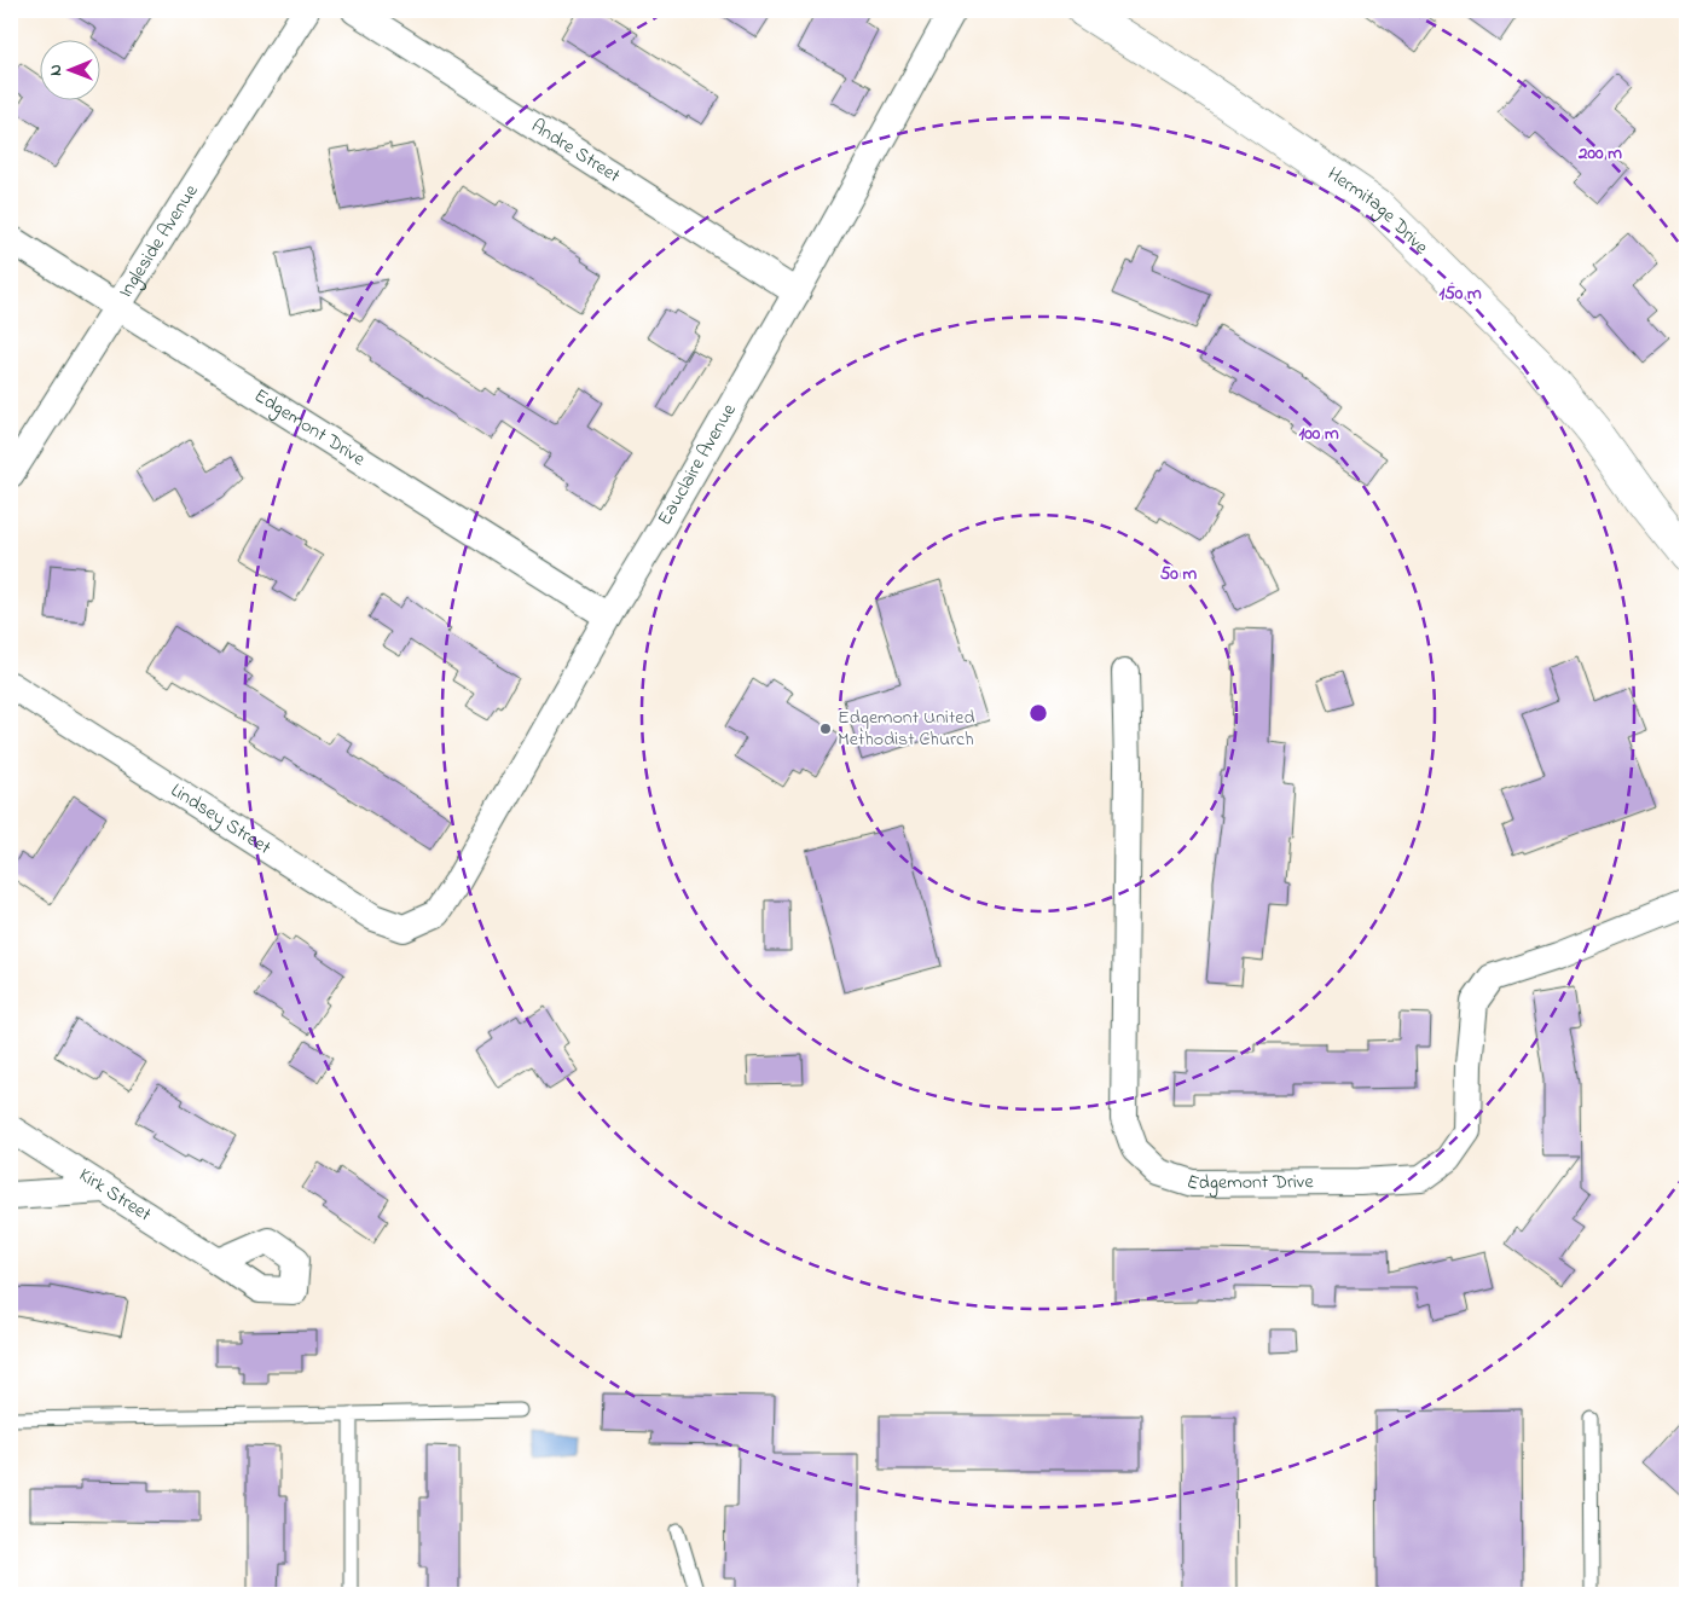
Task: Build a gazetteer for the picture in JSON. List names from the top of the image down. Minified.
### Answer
{"streets":{"street":["Andre Street","Hermitage Drive","Ingleside Avenue","Edgemont Drive","Eauclaire Avenue","Lindsey Street","Kirk Street"]},"crossings":[["Andre Street","Eauclaire Avenue"],["Ingleside Avenue","Edgemont Drive"],["Edgemont Drive","Eauclaire Avenue"],["Eauclaire Avenue","Lindsey Street"]],"places":["Edgemont United Methodist Church"],"north":"left","rings":["200 m","150 m","100 m","50 m"]}
